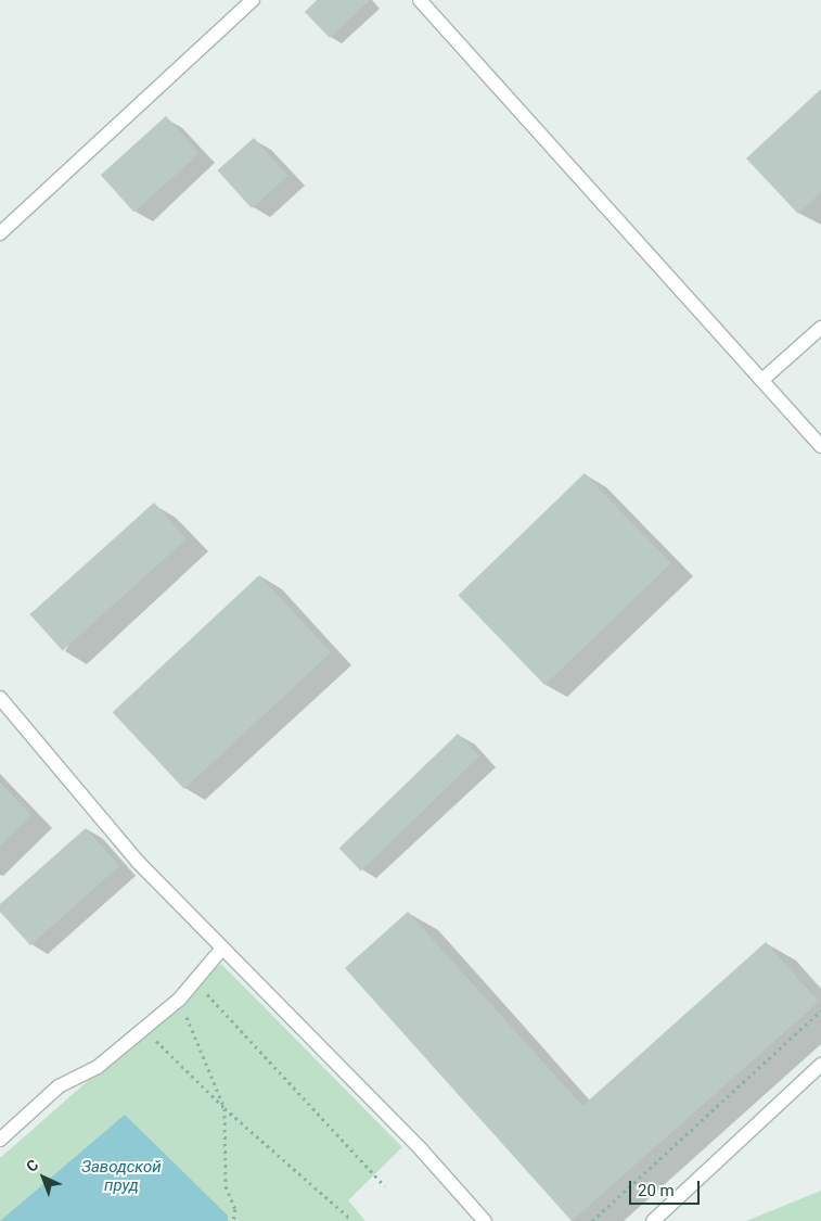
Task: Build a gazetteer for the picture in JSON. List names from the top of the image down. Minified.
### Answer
{"water":["Заводской пруд"],"scale_bar":"20 m","north":"top left"}
